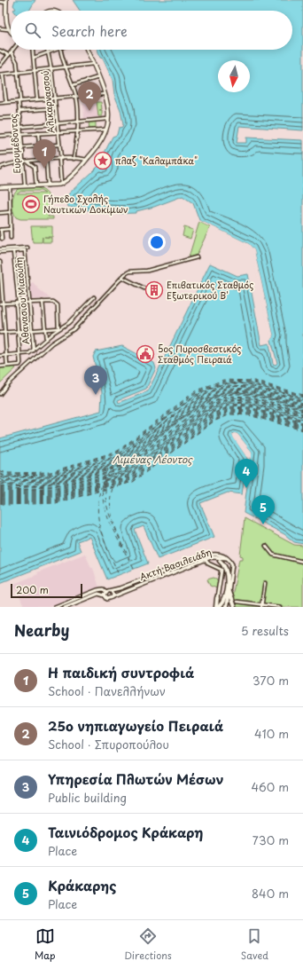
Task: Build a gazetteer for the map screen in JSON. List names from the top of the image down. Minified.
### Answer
{"streets":{"street":["Αλικαρνασσού","Ευρυμέδοντος","Αθανασιου Μιαούλη","Ακτή Βασιλειάδη"]},"water":["Λιμένας Λέοντος"],"places":{"place":["πλαζ \"Καλαμπάκα\""],"sports":["Γήπεδο Σχολής Ναυτικών Δοκίμων"],"building":["Επιβατικός Σταθμός Εξωτερικού Β'"],"public building":["5ος Πυροσβεστικός Σταθμός Πειραιά"]},"scale_bar":"200 m","north":"bottom","page":{"search":"Search here","pins":["2","1","3","4","5"],"scale":"200 m","heading":["Nearby","5 results"],"list":[{"mark":"1","name":"Η παιδική συντροφιά","note":"School · Πανελλήνων","value":"370 m"},{"mark":"2","name":"25ο νηπιαγωγείο Πειραιά","note":"School · Σπυροπούλου","value":"410 m"},{"mark":"3","name":"Υπηρεσία Πλωτών Μέσων","note":"Public building","value":"460 m"},{"mark":"4","name":"Ταινιόδρομος Κράκαρη","note":"Place","value":"730 m"},{"mark":"5","name":"Κράκαρης","note":"Place","value":"840 m"}],"nav":["Map","Directions","Saved"]}}
